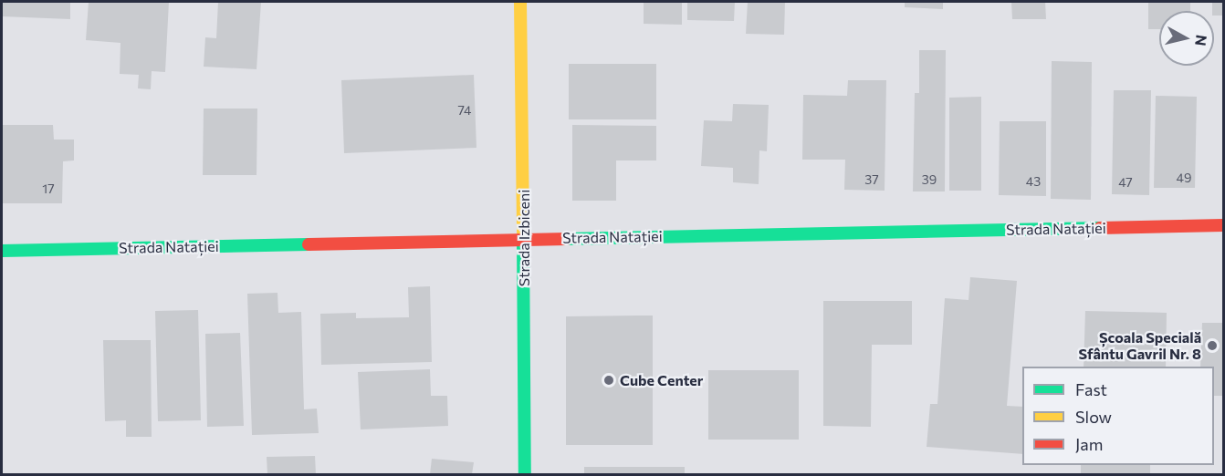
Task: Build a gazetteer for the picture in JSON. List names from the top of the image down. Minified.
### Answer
{"streets":{"street":["Strada Natației","Strada Izbiceni"]},"crossings":[["Strada Natației","Strada Izbiceni"]],"places":["Școala Specială Sfântu Gavril Nr. 8","Cube Center"],"house_numbers":["74","49","37","39","43","47","17"],"legend":["Fast","Slow","Jam"],"north":"right"}
